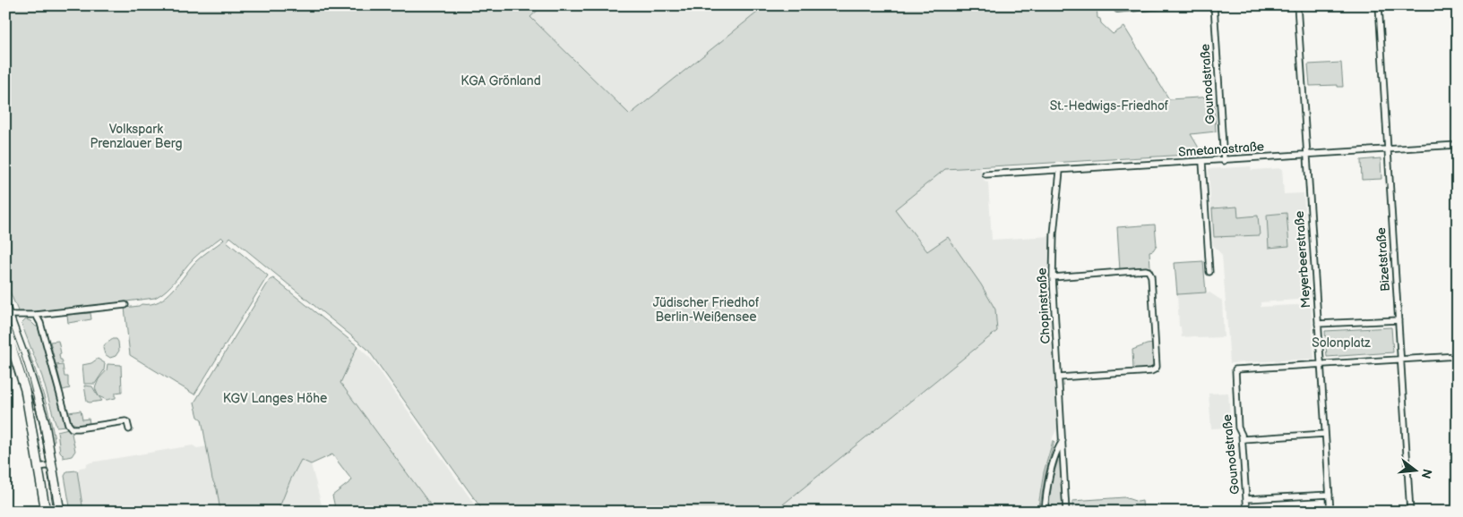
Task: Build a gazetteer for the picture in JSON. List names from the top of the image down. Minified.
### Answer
{"streets":{"street":["Gounodstraße","Smetanastraße","Meyerbeerstraße","Bizetstraße","Chopinstraße"]},"crossings":[["Gounodstraße","Smetanastraße"],["Gounodstraße","Meyerbeerstraße"],["Smetanastraße","Meyerbeerstraße"],["Smetanastraße","Bizetstraße"],["Smetanastraße","Chopinstraße"]],"parks":["KGA Grönland","St.-Hedwigs-Friedhof","Volkspark Prenzlauer Berg","Jüdischer Friedhof Berlin-Weißensee","Solonplatz","KGV Langes Höhe"],"north":"right"}
